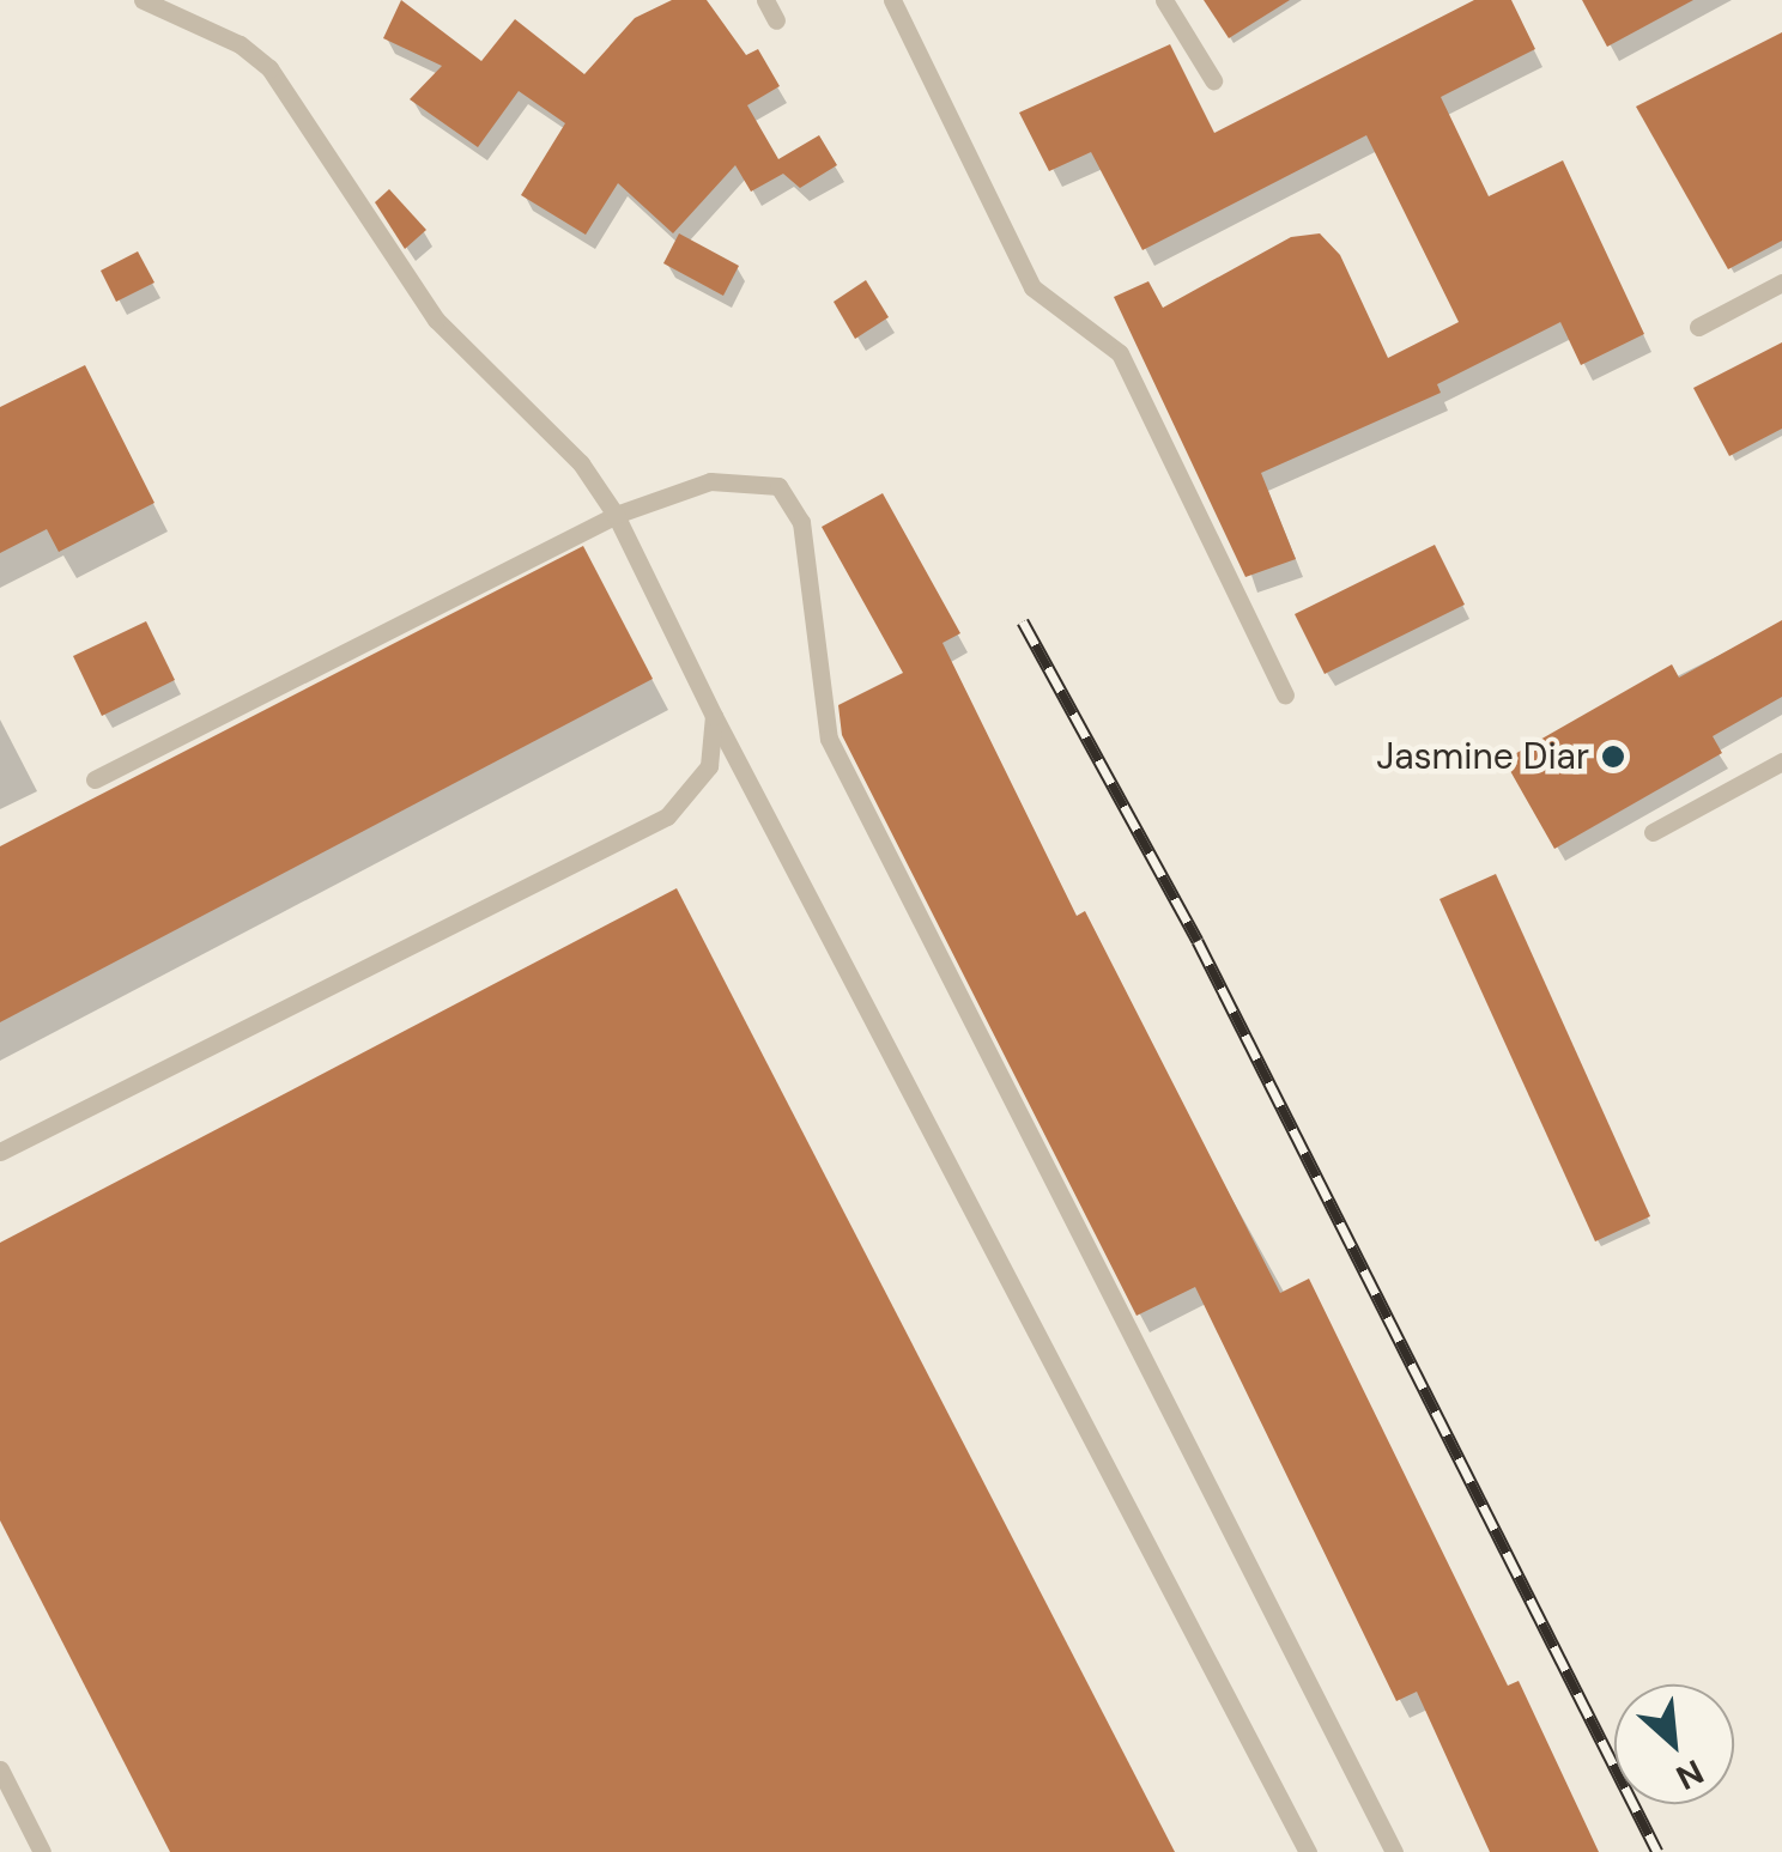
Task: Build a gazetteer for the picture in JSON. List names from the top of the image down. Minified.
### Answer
{"places":["Jasmine Diar"],"north":"bottom right"}
